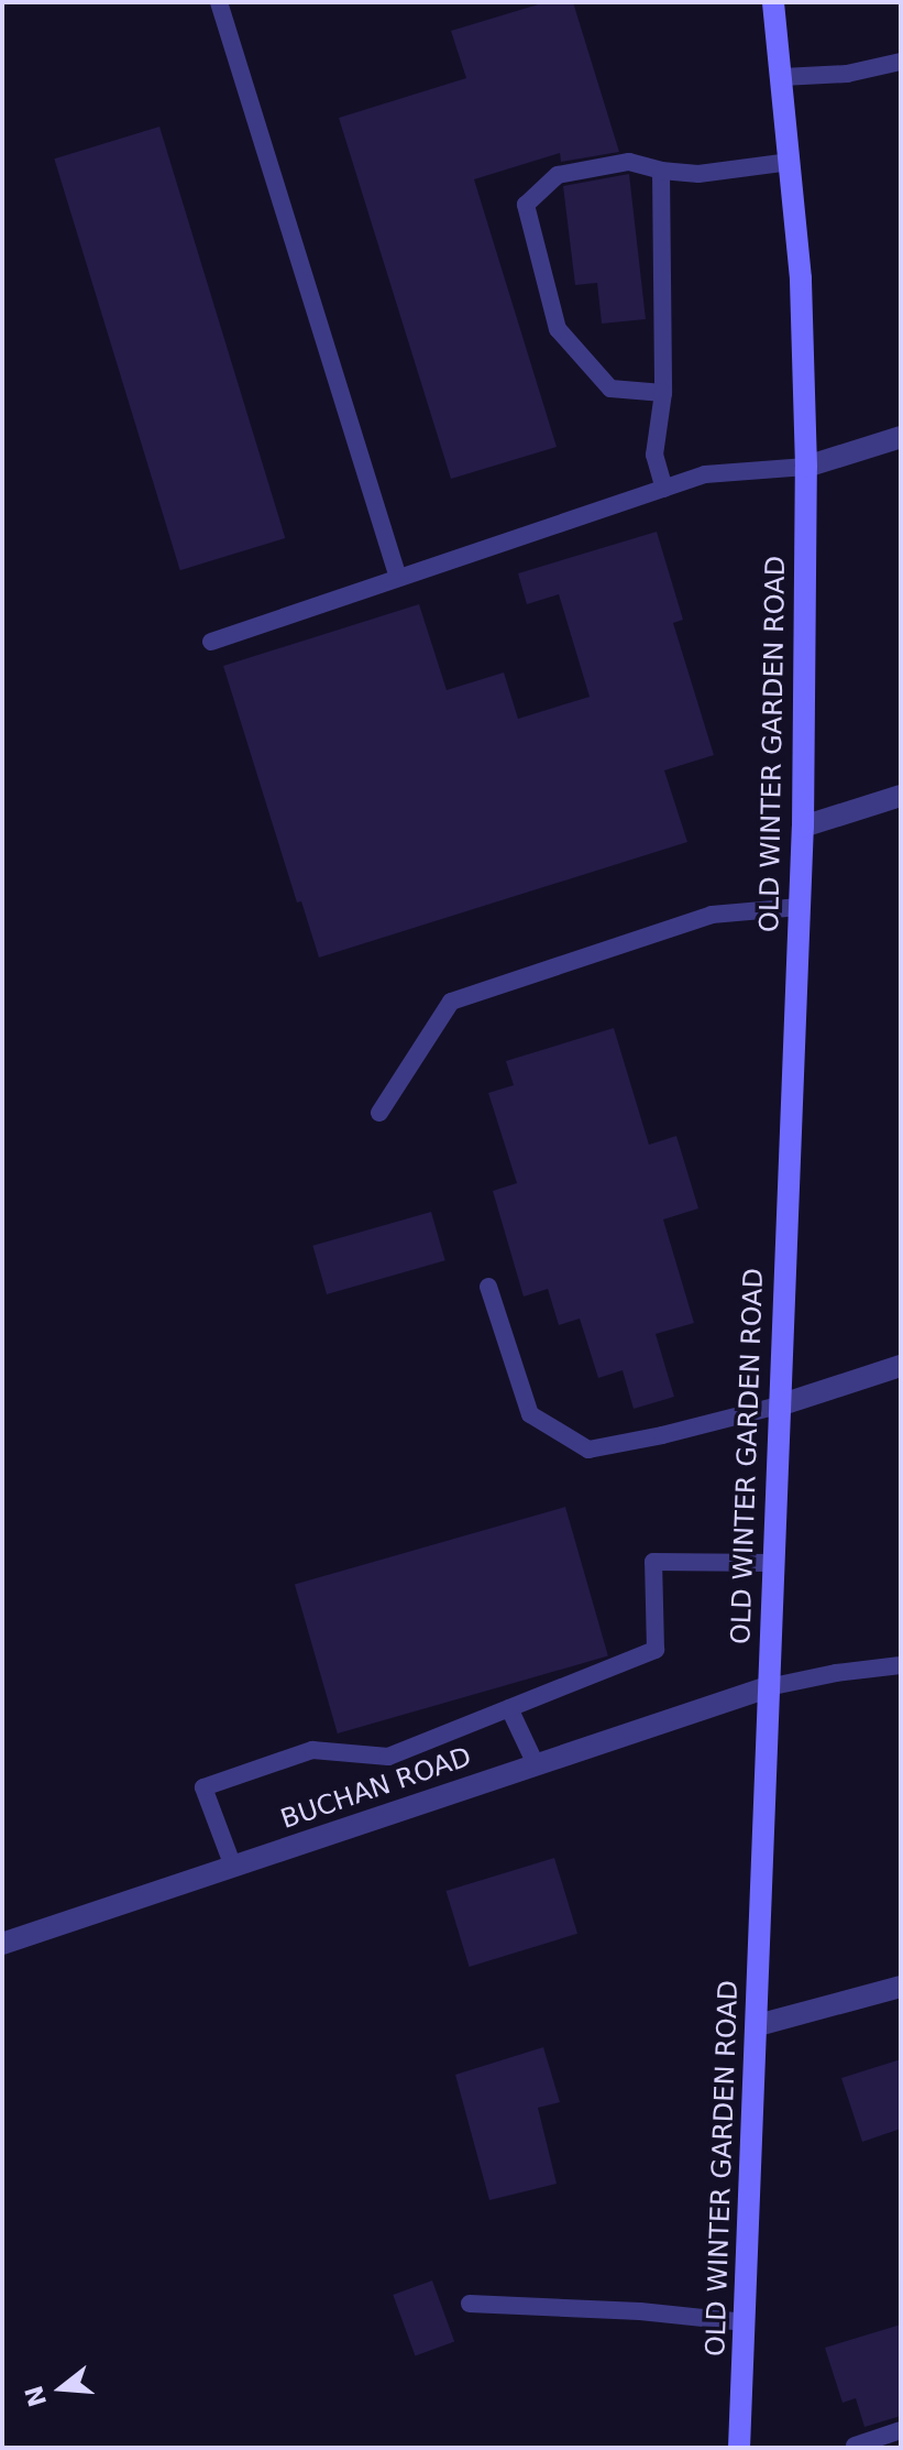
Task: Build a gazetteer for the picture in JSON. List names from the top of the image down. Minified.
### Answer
{"streets":{"main road":["OLD WINTER GARDEN ROAD"],"street":["BUCHAN ROAD"]},"crossings":[["OLD WINTER GARDEN ROAD","BUCHAN ROAD"]],"north":"left"}
